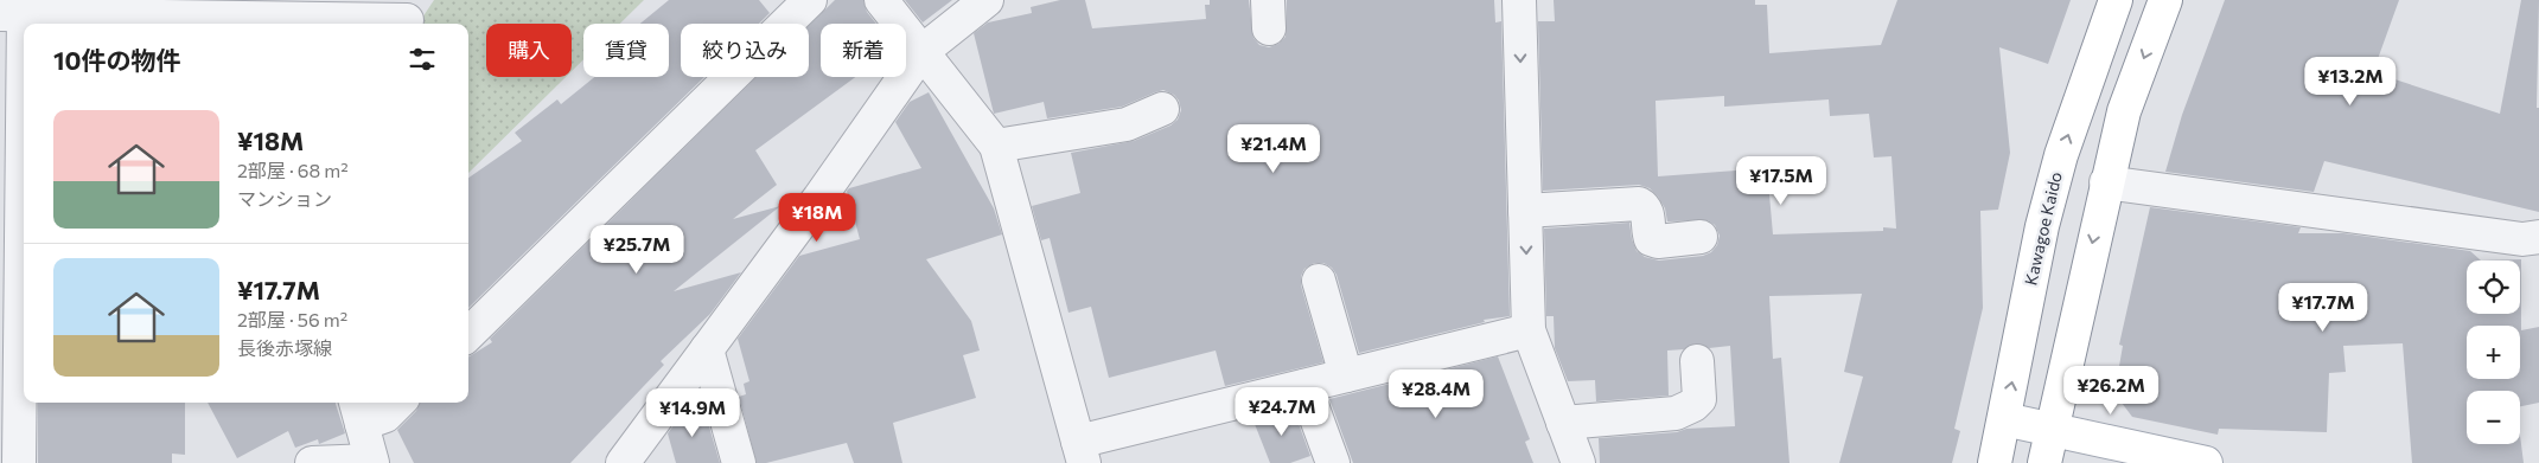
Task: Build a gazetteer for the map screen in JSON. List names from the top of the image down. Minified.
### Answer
{"streets":{"main road":["Kawagoe Kaido"]},"page":{"chip":["購入","賃貸","絞り込み","新着"],"heading":"10件の物件","price":["¥13.2M","¥21.4M","¥17.5M","¥18M","¥25.7M","¥17.7M","¥26.2M","¥28.4M","¥24.7M","¥14.9M"],"list":[{"name":"¥18M","note":"2部屋 · 68 m² · マンション"},{"name":"¥17.7M","note":"2部屋 · 56 m² · 長後赤塚線"}],"map_buttons":["+","−"]}}
